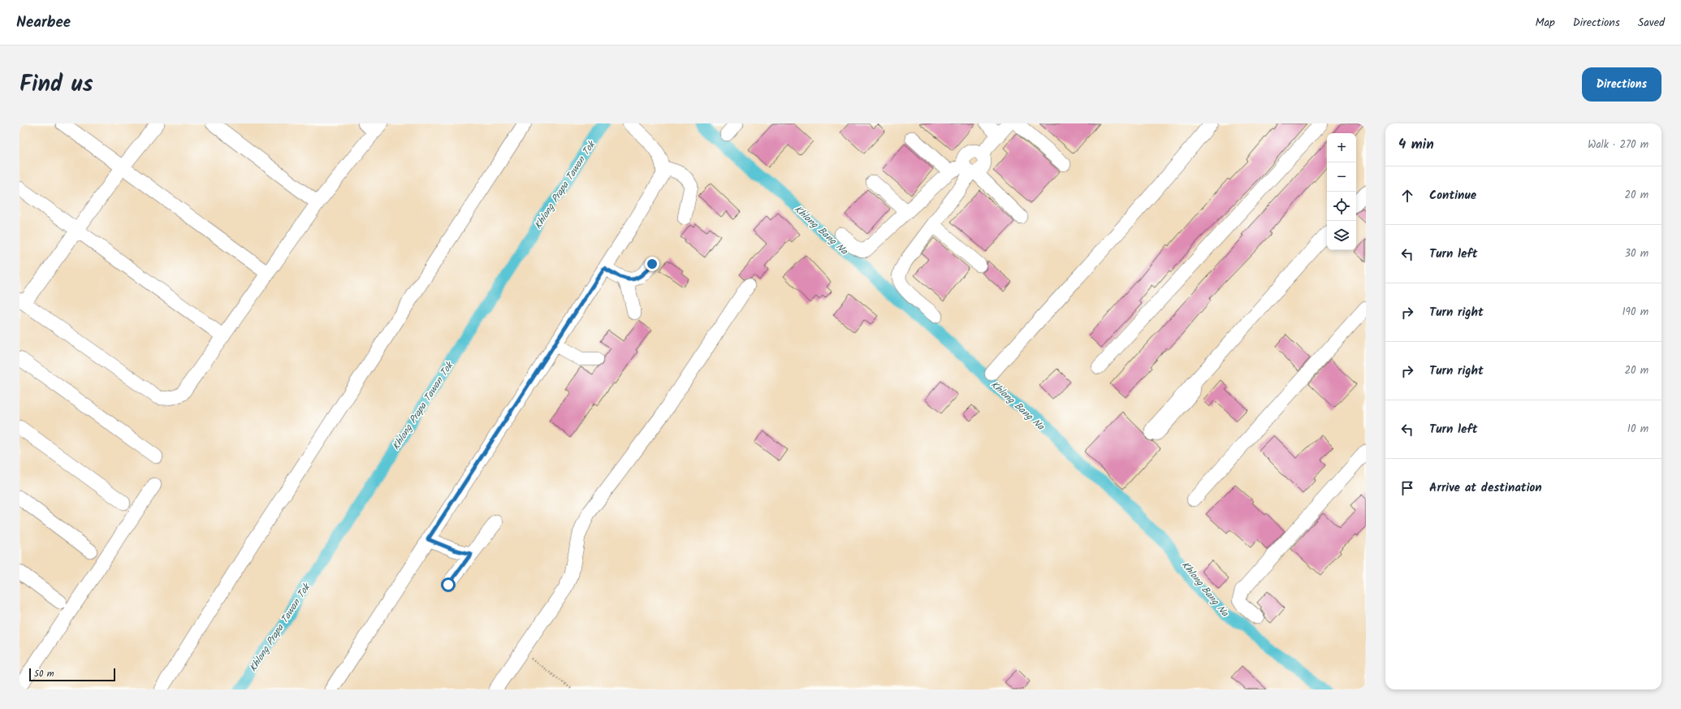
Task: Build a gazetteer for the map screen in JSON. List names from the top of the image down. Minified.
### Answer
{"water":["Khlong Prapa Tawan Tok","Khlong Bang Na"],"scale_bar":"50 m","page":{"header":"Nearbee","nav":["Map","Directions","Saved"],"title":"Find us","buttons":"Directions","heading":["4 min","Walk · 270 m"],"map_buttons":["+","−"],"list":[["Continue","20 m"],["Turn left","30 m"],["Turn right","190 m"],["Turn right","20 m"],["Turn left","10 m"],"Arrive at destination"],"scale":"50 m"}}
